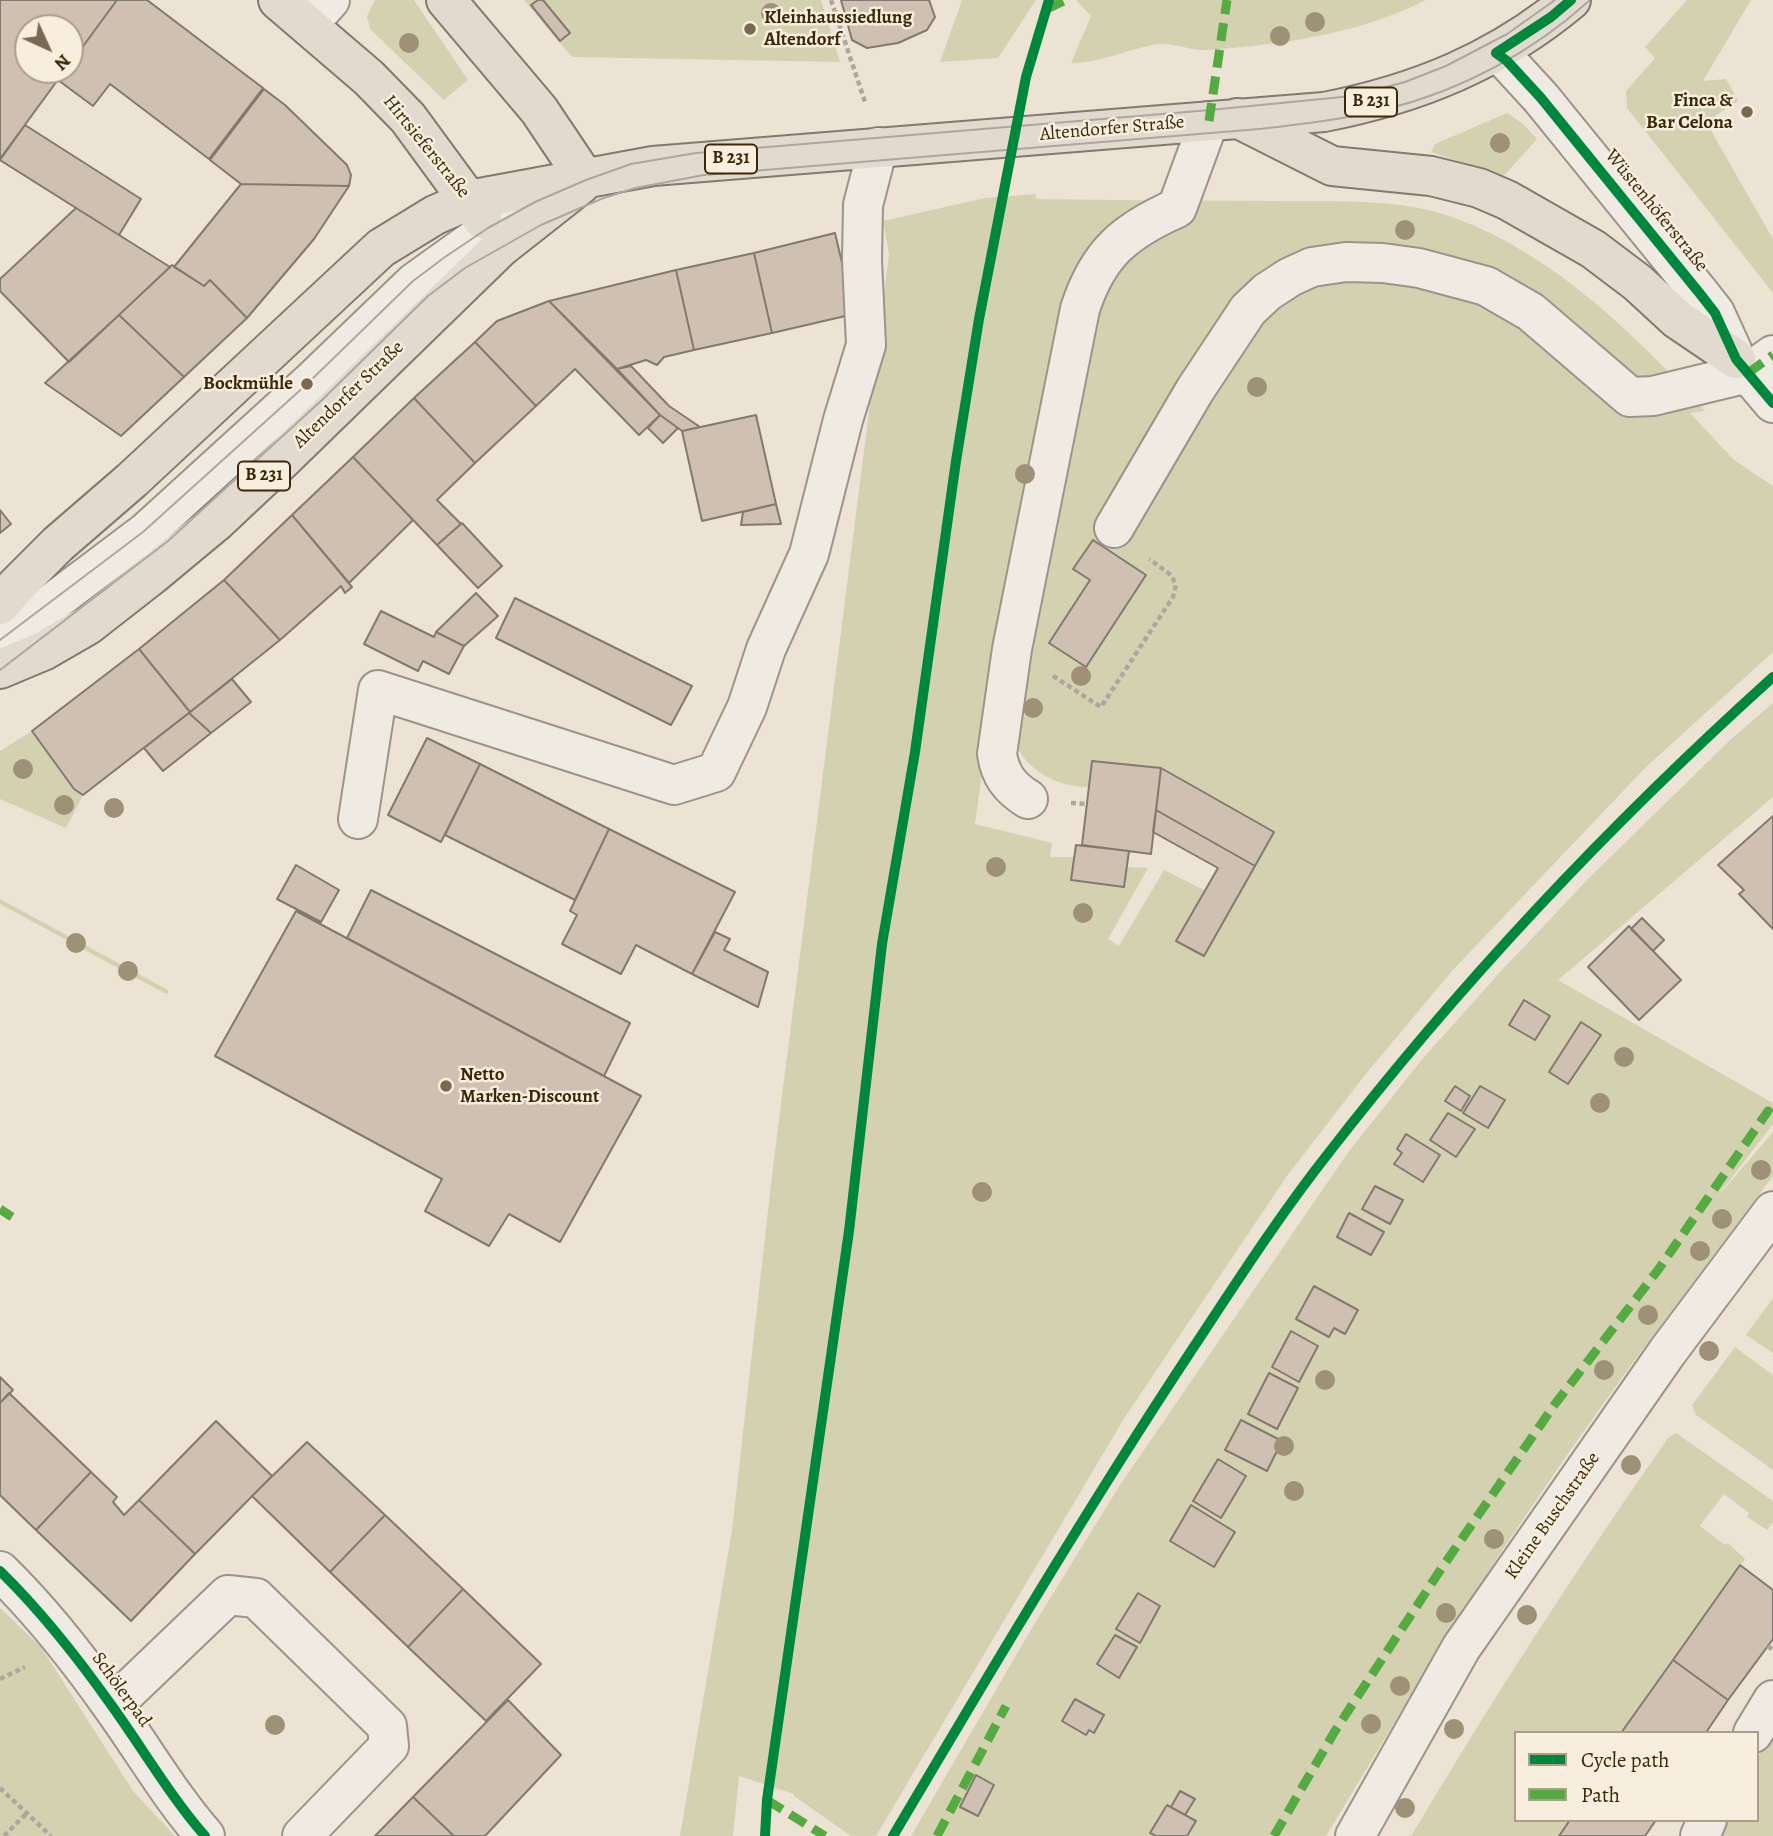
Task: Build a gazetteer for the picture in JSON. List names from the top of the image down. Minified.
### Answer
{"streets":{"main road":["B 231","Altendorfer Straße","Hirtsieferstraße"],"street":["Wüstenhöferstraße","Kleine Buschstraße","Schölerpad"]},"crossings":[["Altendorfer Straße","Hirtsieferstraße"],["Altendorfer Straße","Wüstenhöferstraße"]],"places":["Kleinhaussiedlung Altendorf","Finca & Bar Celona","Bockmühle","Netto Marken-Discount"],"legend":["Cycle path","Path"],"north":"bottom right"}
